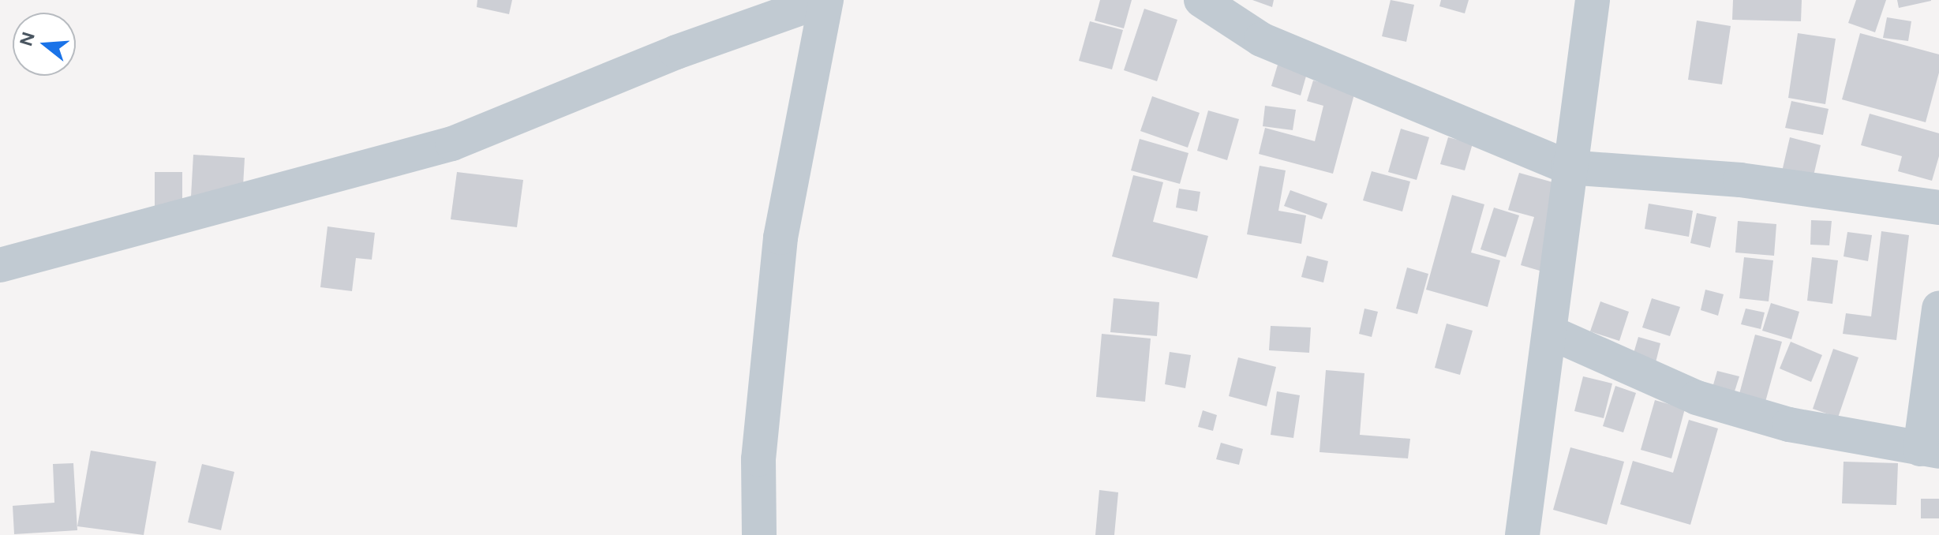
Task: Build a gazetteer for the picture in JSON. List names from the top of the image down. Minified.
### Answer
{"north":"left"}
